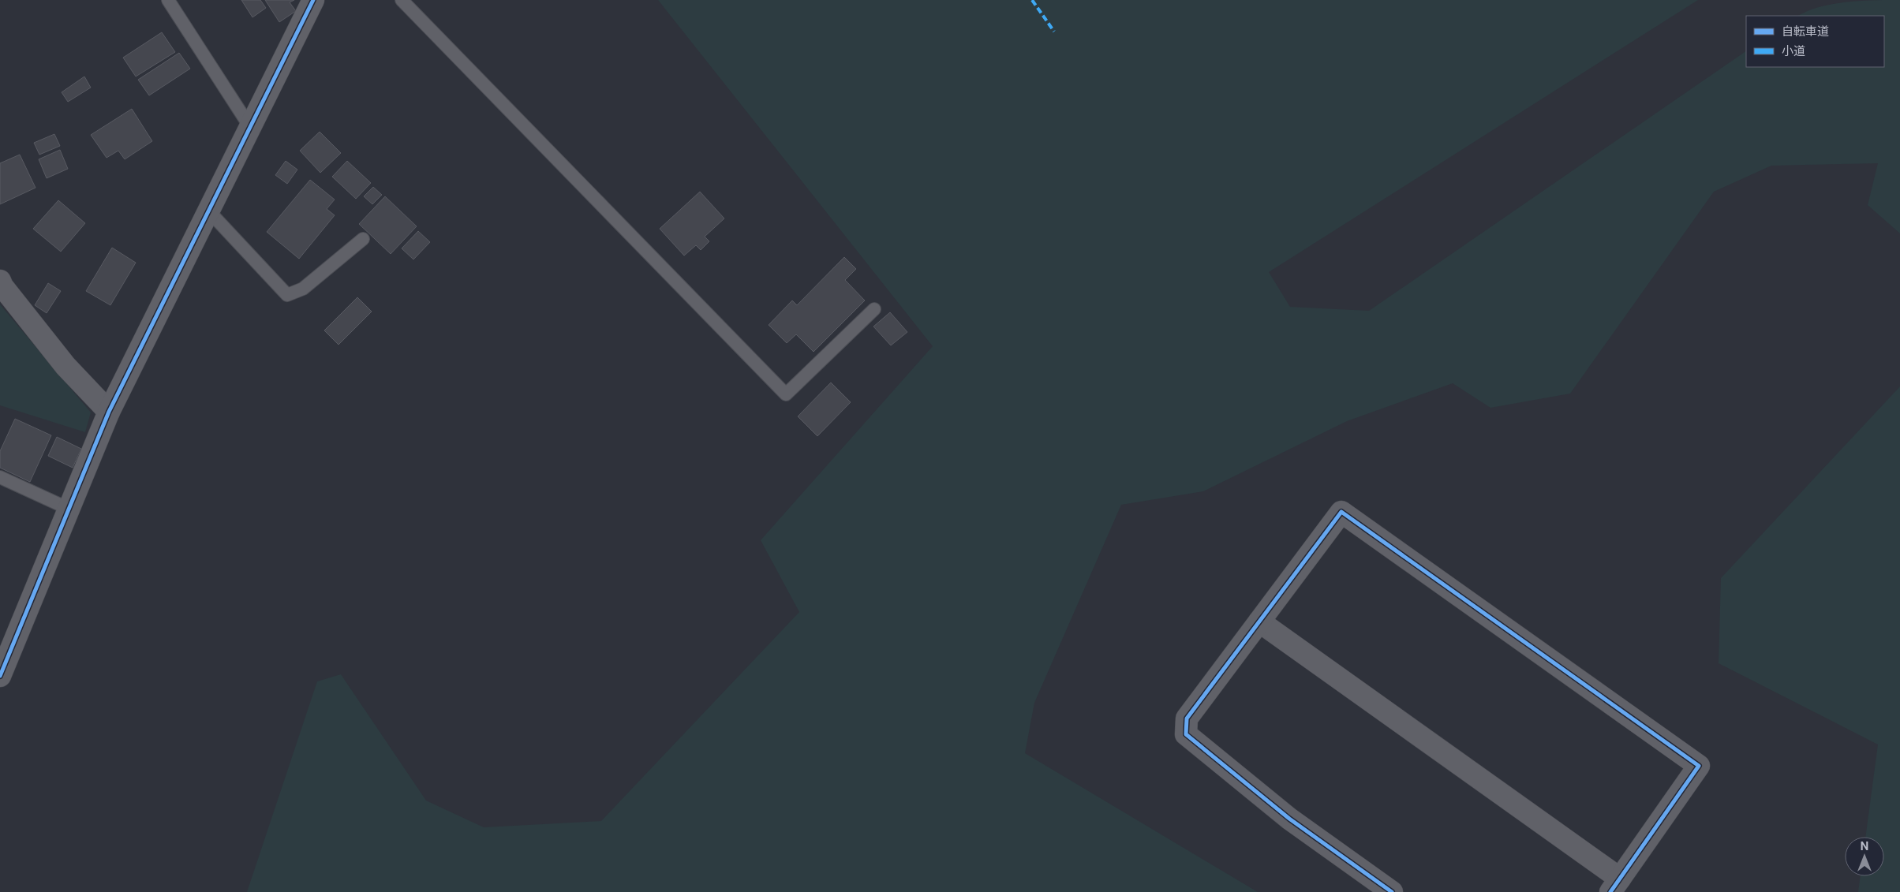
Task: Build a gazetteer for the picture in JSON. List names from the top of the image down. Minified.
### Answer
{"legend":["自転車道","小道"],"north":"top"}
